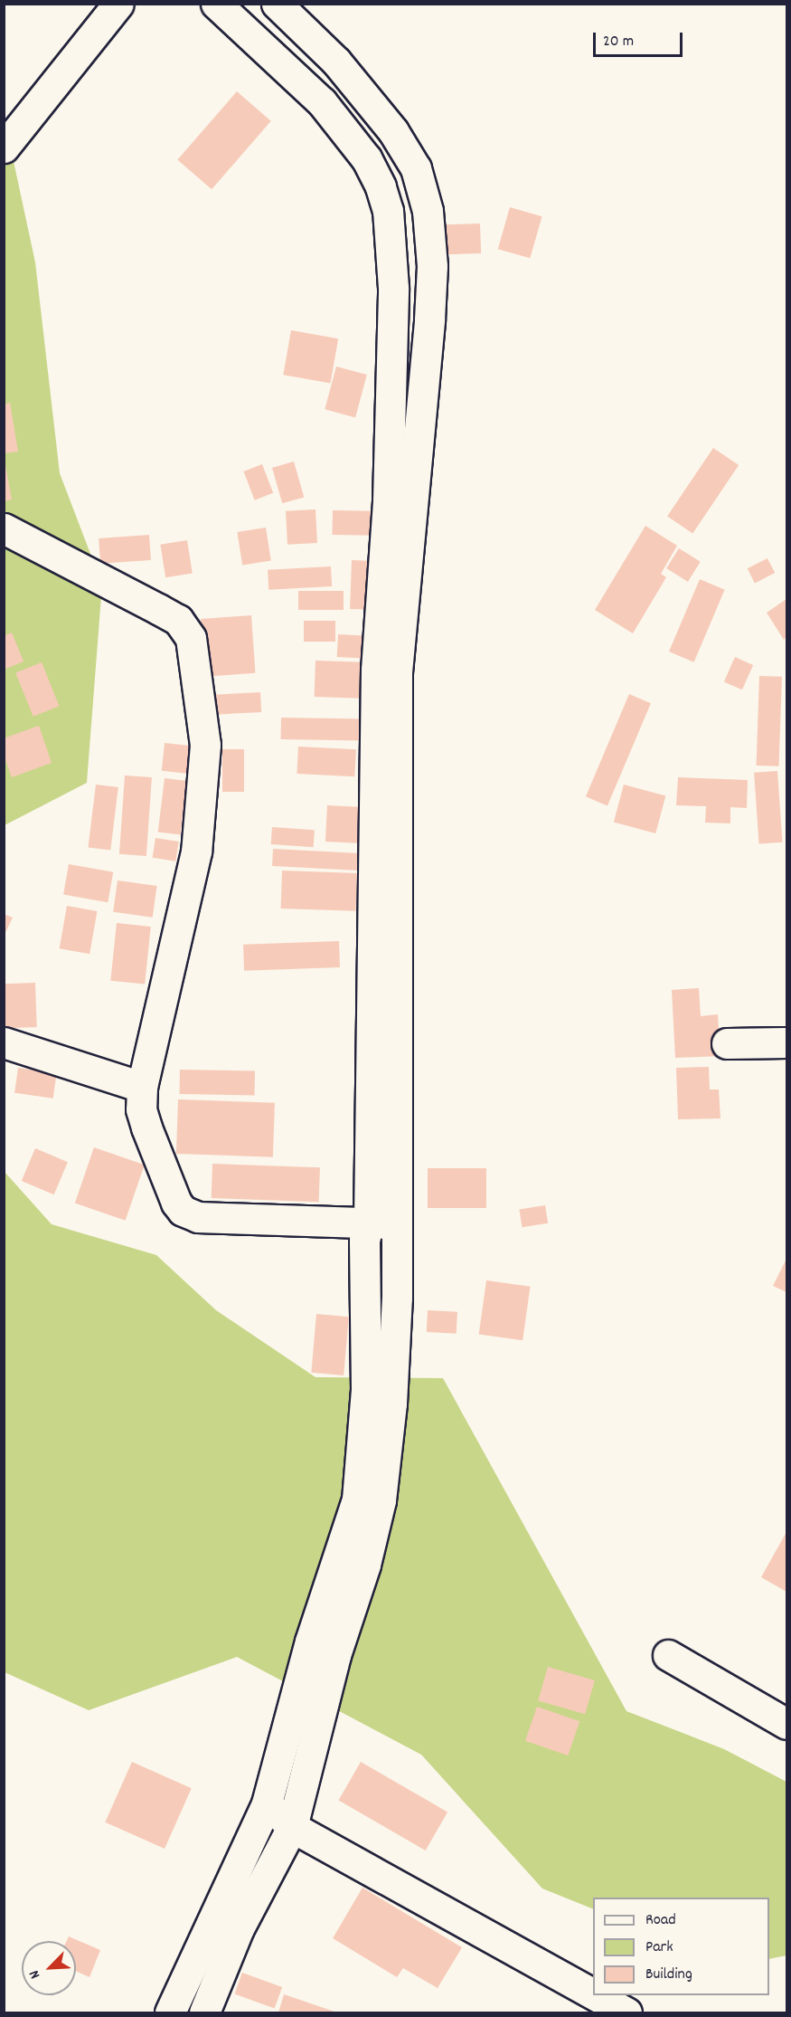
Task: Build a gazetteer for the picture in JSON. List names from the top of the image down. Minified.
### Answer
{"legend":["Road","Park","Building"],"scale_bar":"20 m","north":"bottom left"}
